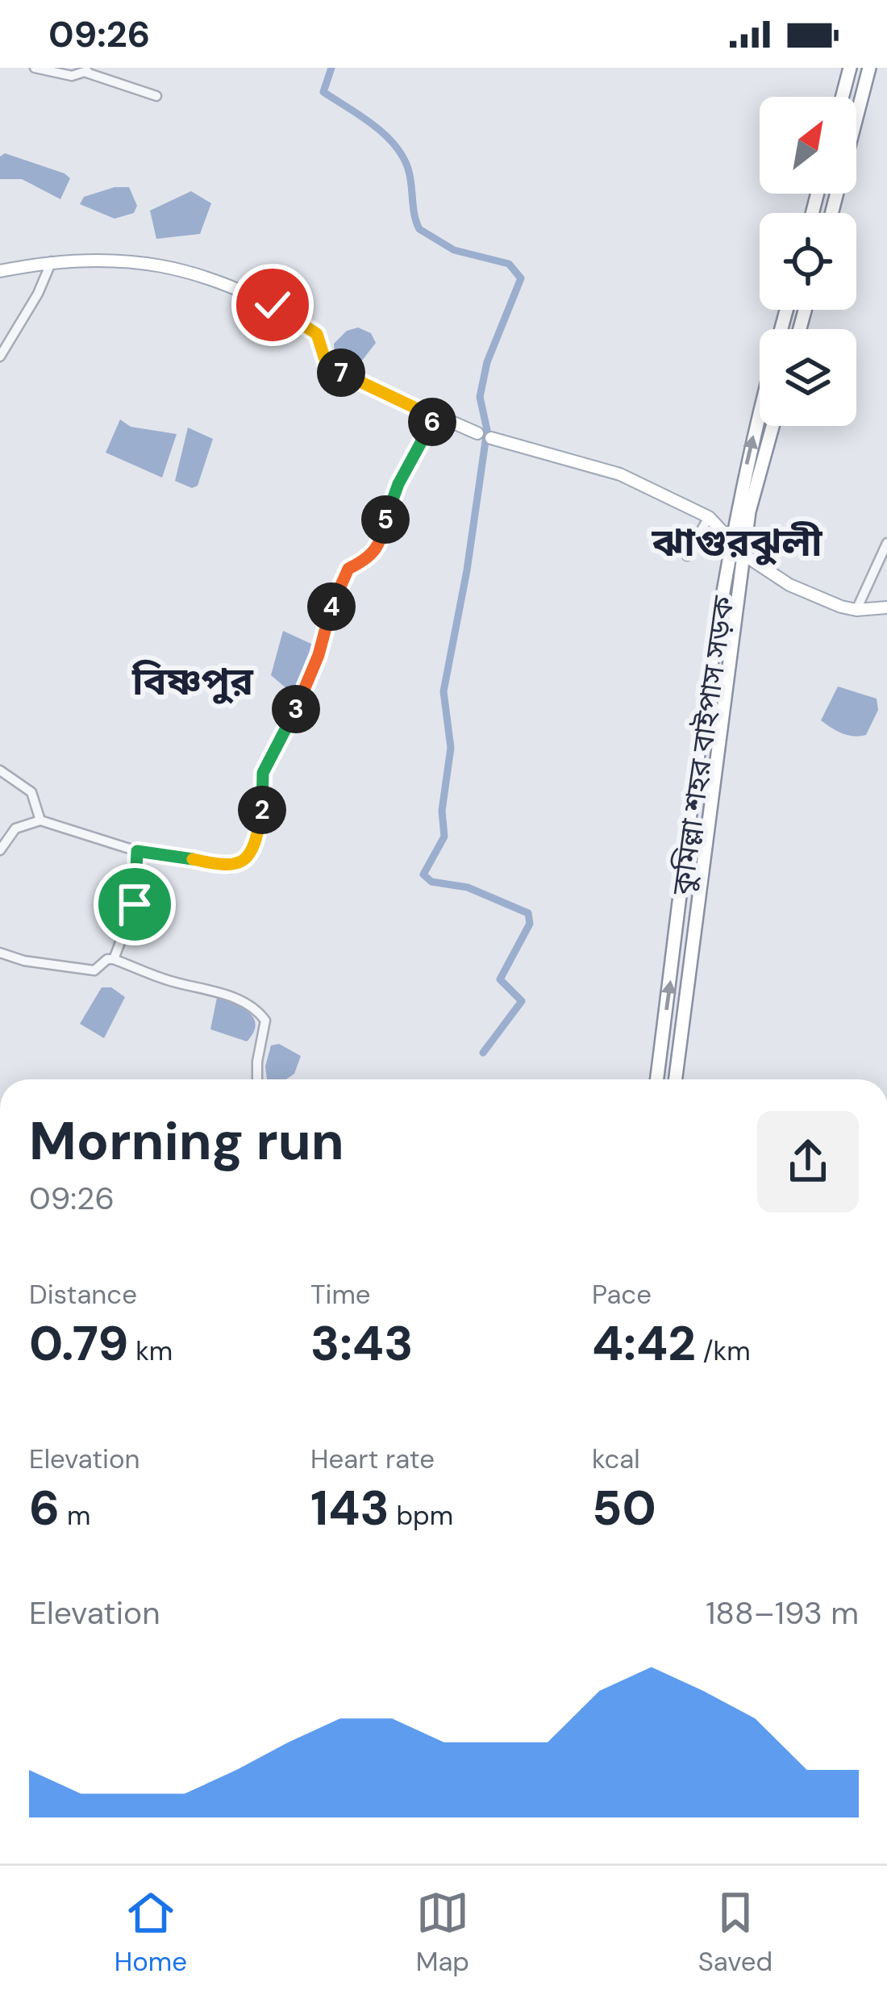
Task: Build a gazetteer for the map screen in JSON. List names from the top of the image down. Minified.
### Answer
{"streets":{"highway":["কুমিল্লা শহর বাইপাস সড়ক"]},"districts":["ঝাগুরঝুলী","বিষ্ণপুর"],"north":"top right","page":{"status":"09:26","pins":["7","6","5","4","3","2"],"heading":["Morning run","09:26"],"stats":[["Distance","0.79 km"],["Time","3:43"],["Pace","4:42 /km"],["Elevation","6 m"],["Heart rate","143 bpm"],["kcal","50"]],"chart":["Elevation","188–193 m"],"tabs":["Home","Map","Saved"]}}
